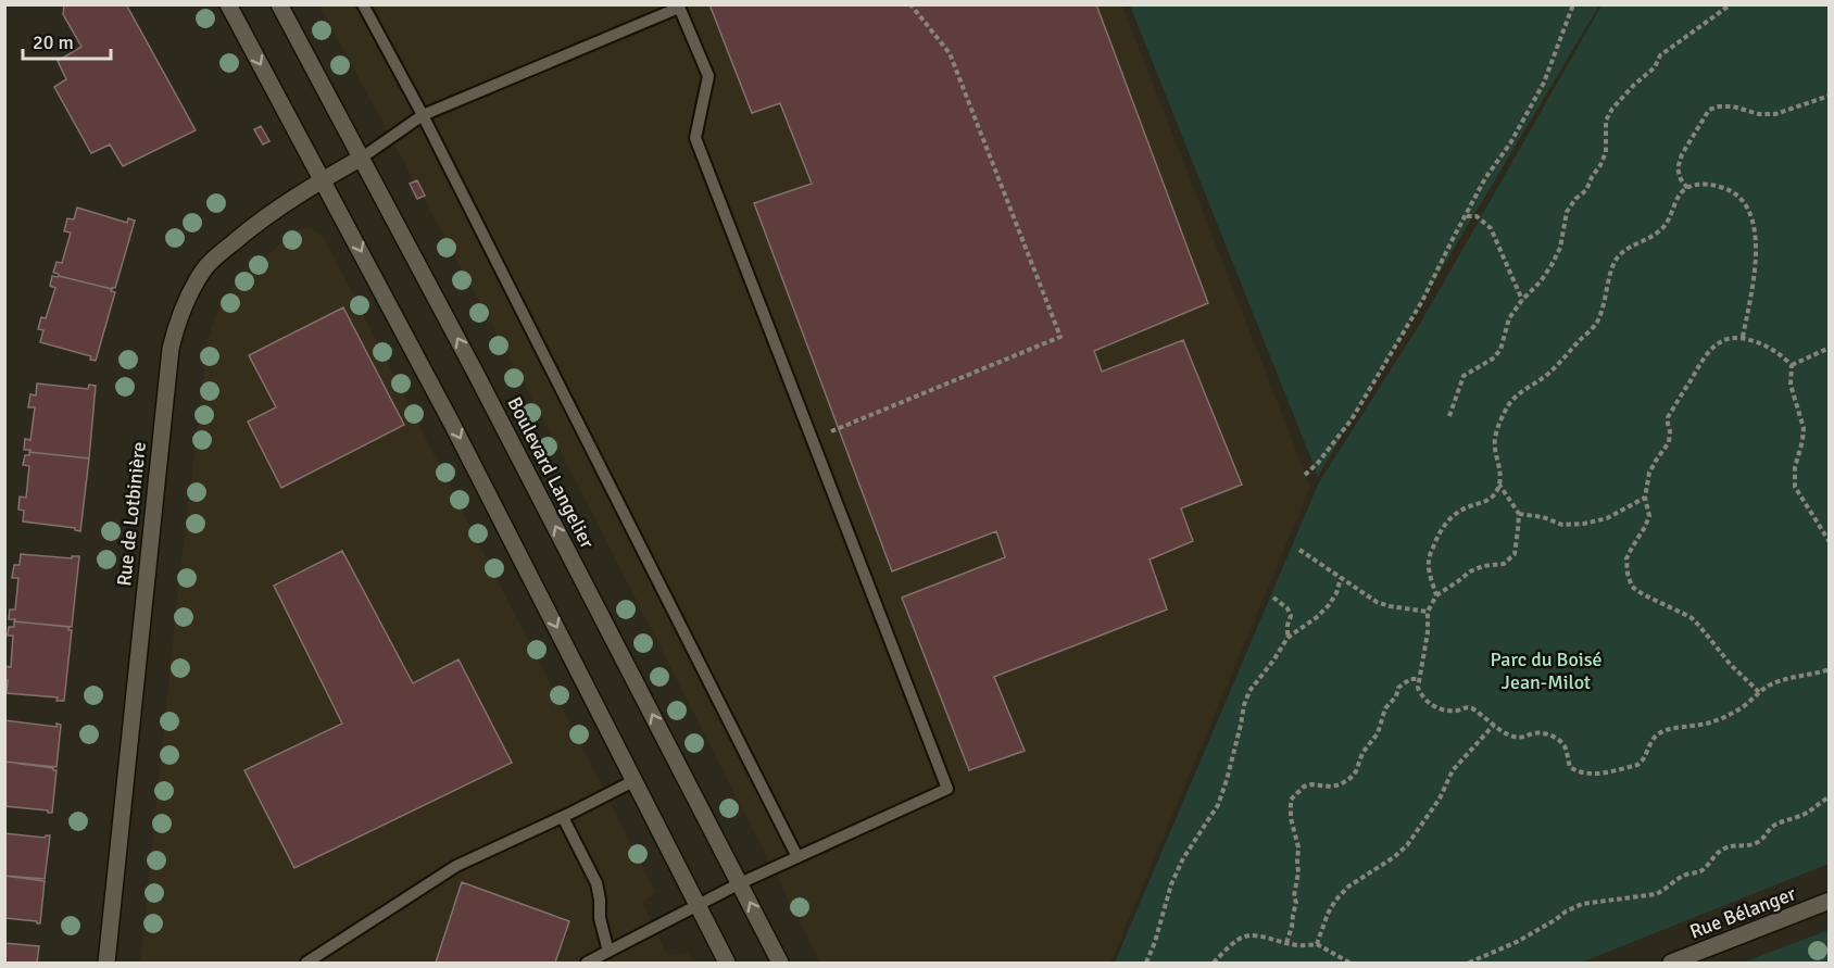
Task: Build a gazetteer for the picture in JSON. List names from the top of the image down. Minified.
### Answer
{"streets":{"main road":["Boulevard Langelier","Rue de Lotbinière","Rue Bélanger"]},"crossings":[["Boulevard Langelier","Rue de Lotbinière"]],"parks":["Parc du Boisé Jean-Milot"],"scale_bar":"20 m"}
